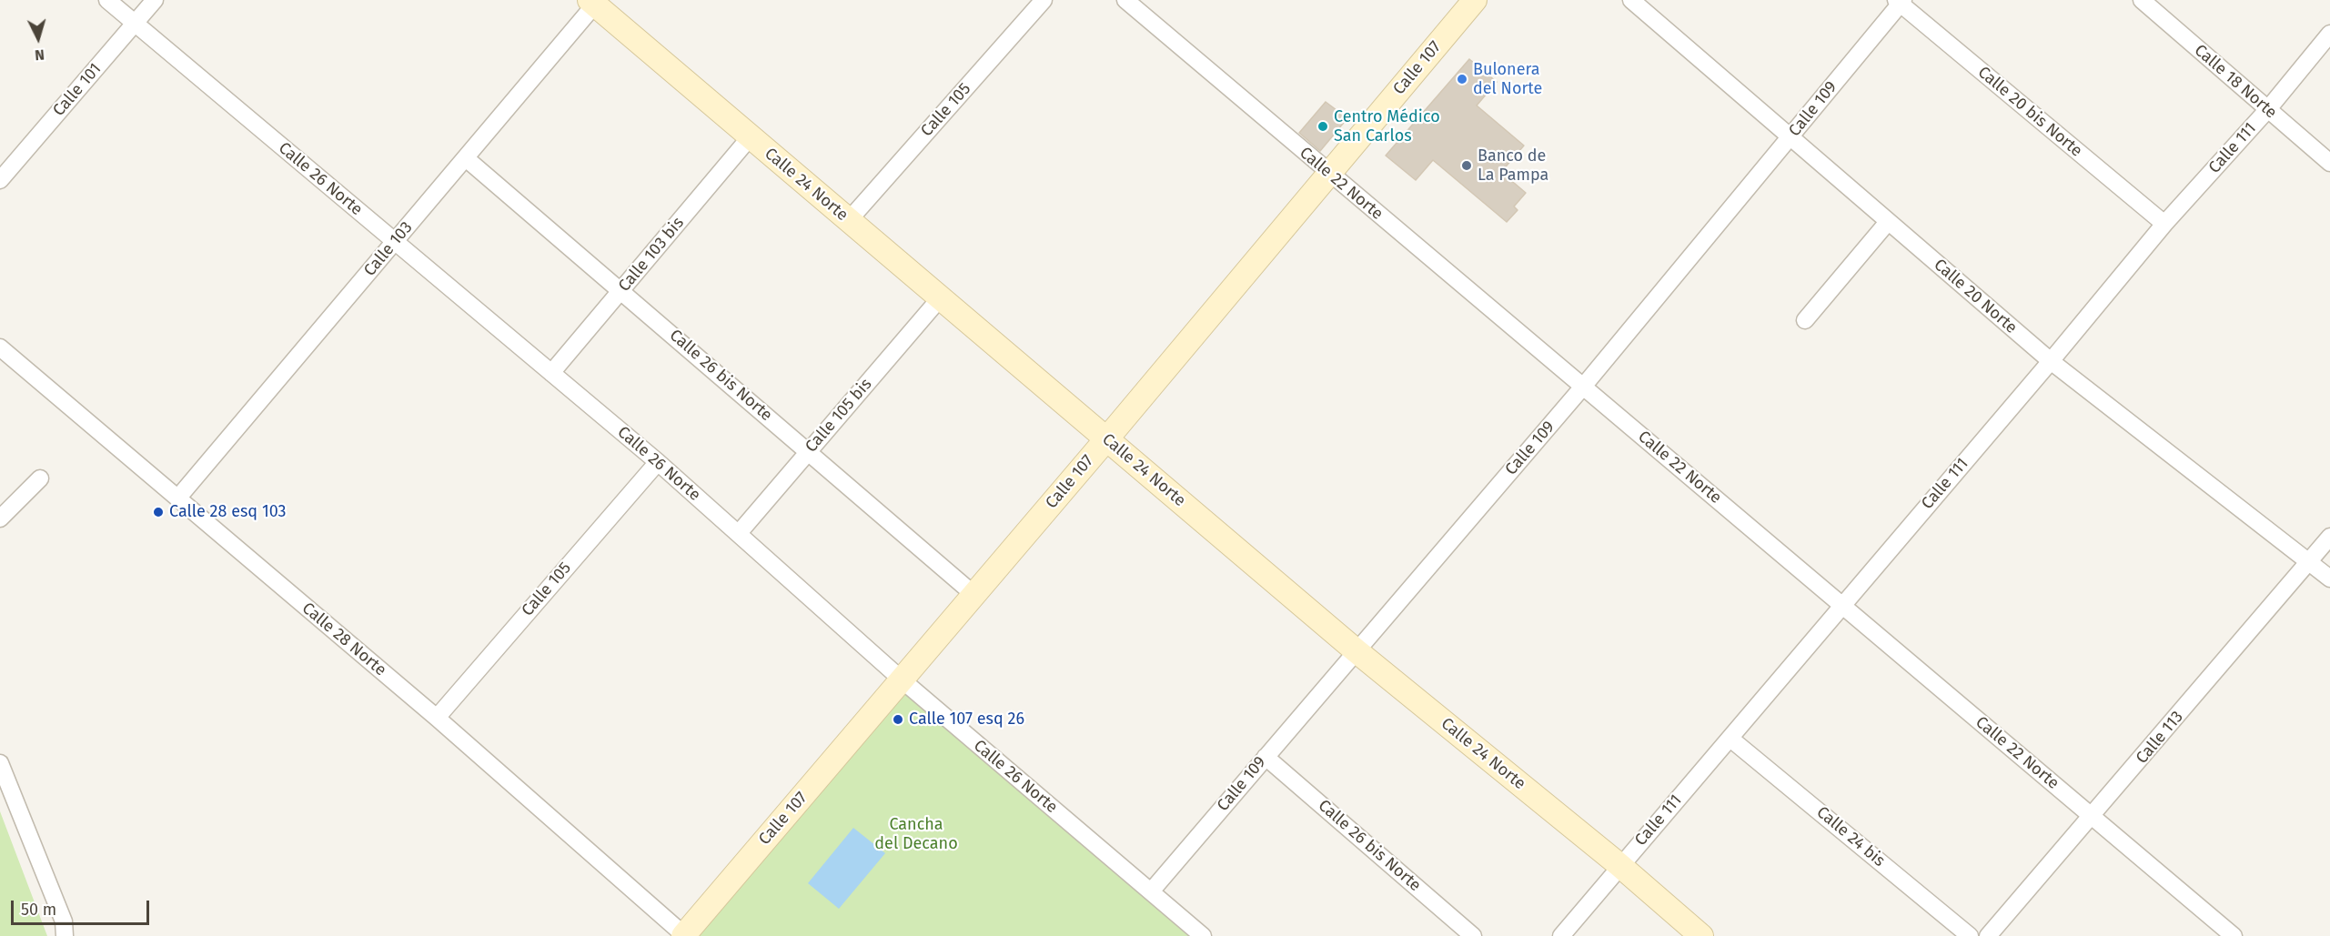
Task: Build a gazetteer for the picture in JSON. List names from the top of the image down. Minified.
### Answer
{"streets":{"street":["Calle 107","Calle 18 Norte","Calle 101","Calle 109","Calle 105","Calle 20 bis Norte","Calle 111","Calle 26 Norte","Calle 22 Norte","Calle 24 Norte","Calle 103","Calle 103 bis","Calle 20 Norte","Calle 26 bis Norte","Calle 105 bis","Calle 28 Norte","Calle 113","Calle 24 bis"]},"crossings":[["Calle 107","Calle 26 Norte"],["Calle 107","Calle 22 Norte"],["Calle 107","Calle 24 Norte"],["Calle 107","Calle 26 bis Norte"],["Calle 107","Calle 28 Norte"],["Calle 18 Norte","Calle 111"],["Calle 101","Calle 26 Norte"],["Calle 109","Calle 20 bis Norte"],["Calle 109","Calle 26 Norte"],["Calle 109","Calle 22 Norte"],["Calle 109","Calle 24 Norte"],["Calle 109","Calle 20 Norte"],["Calle 109","Calle 26 bis Norte"],["Calle 105","Calle 26 Norte"],["Calle 105","Calle 24 Norte"],["Calle 105","Calle 28 Norte"],["Calle 20 bis Norte","Calle 111"],["Calle 111","Calle 22 Norte"],["Calle 111","Calle 24 Norte"],["Calle 111","Calle 20 Norte"],["Calle 111","Calle 24 bis"],["Calle 26 Norte","Calle 103"],["Calle 26 Norte","Calle 103 bis"],["Calle 26 Norte","Calle 105 bis"],["Calle 22 Norte","Calle 113"],["Calle 24 Norte","Calle 103"],["Calle 24 Norte","Calle 103 bis"],["Calle 24 Norte","Calle 105 bis"],["Calle 103","Calle 26 bis Norte"],["Calle 103","Calle 28 Norte"],["Calle 103 bis","Calle 26 bis Norte"],["Calle 20 Norte","Calle 113"],["Calle 26 bis Norte","Calle 105 bis"]],"parks":["Cancha del Decano"],"places":["Bulonera del Norte","Centro Médico San Carlos","Banco de La Pampa","Calle 28 esq 103","Calle 107 esq 26"],"scale_bar":"50 m","north":"bottom"}
